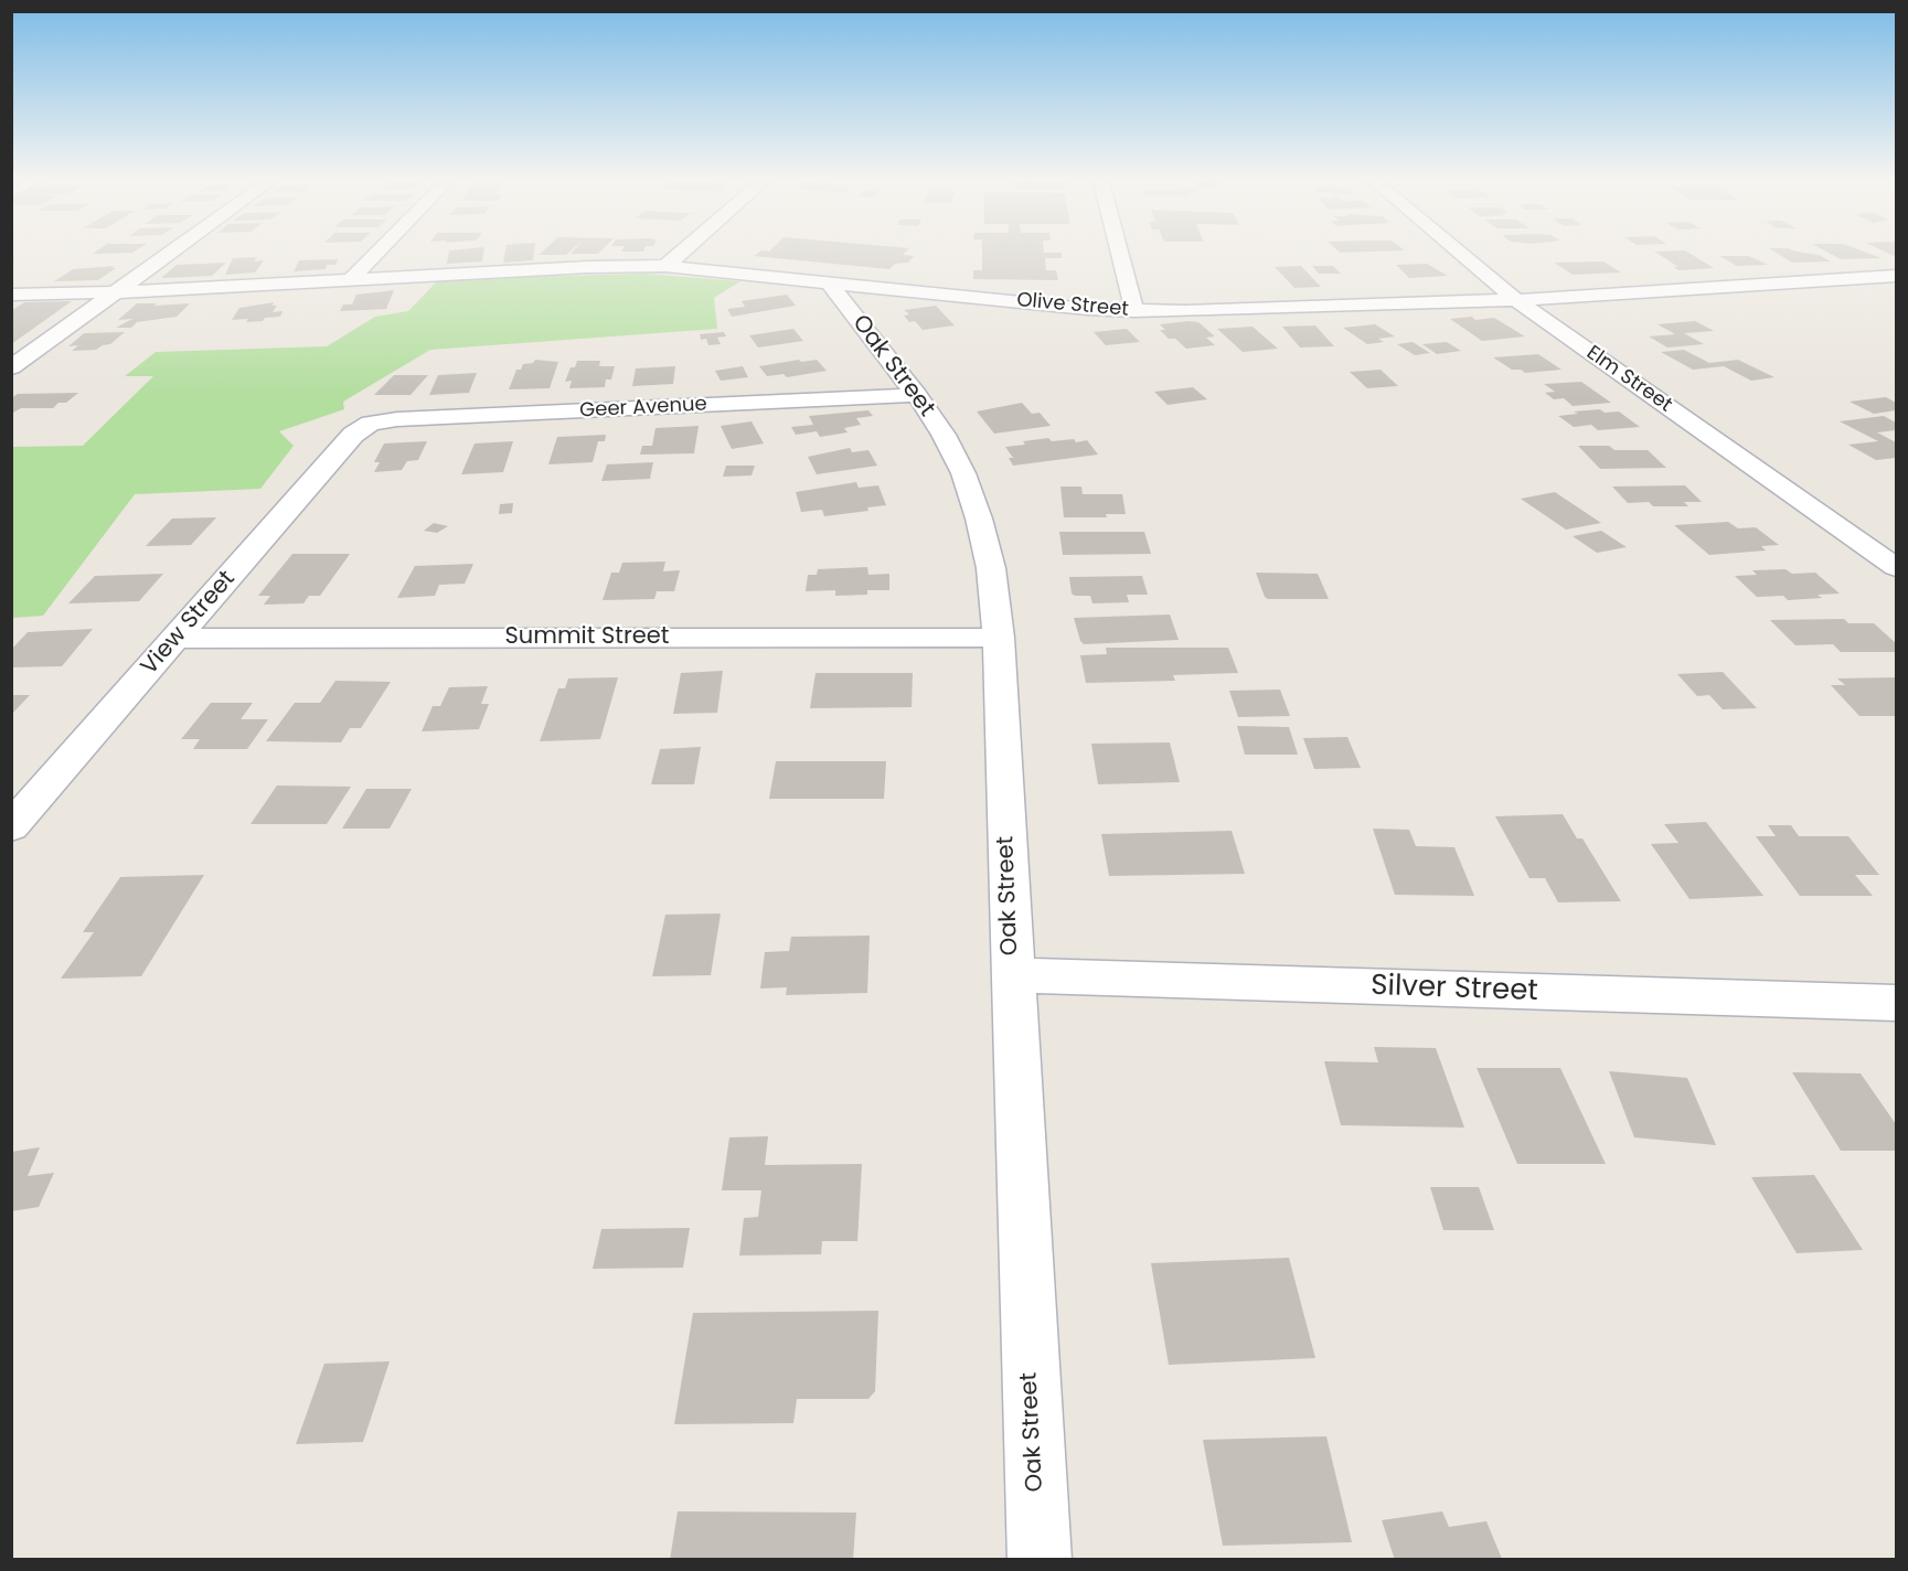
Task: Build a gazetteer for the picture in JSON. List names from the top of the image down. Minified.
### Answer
{"streets":{"street":["Olive Street","Oak Street","Elm Street","Geer Avenue","View Street","Summit Street","Silver Street"]},"crossings":[["Olive Street","Oak Street"],["Olive Street","Elm Street"],["Oak Street","Geer Avenue"],["Oak Street","Summit Street"],["Oak Street","Silver Street"],["Geer Avenue","View Street"],["View Street","Summit Street"]]}
